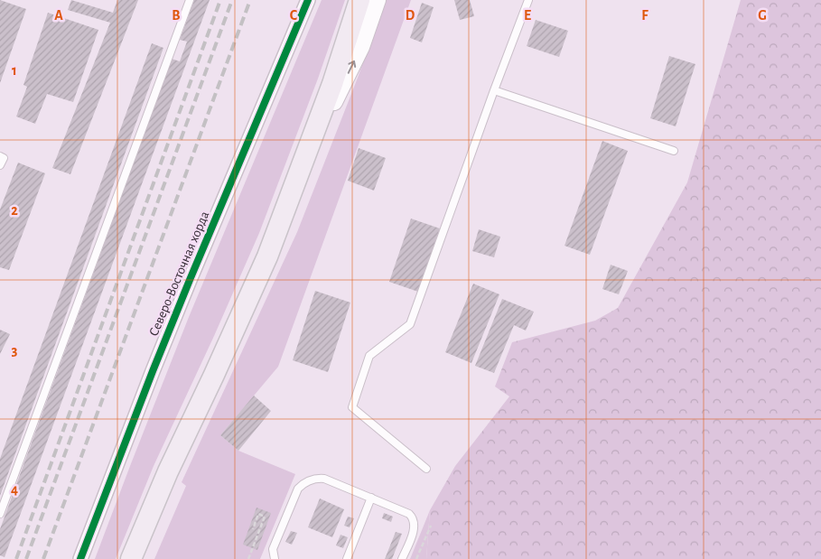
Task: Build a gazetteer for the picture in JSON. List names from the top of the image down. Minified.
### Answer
{"streets":{"street":["Северо-Восточная хорда"]},"grid":{"columns":["A","B","C","D","E","F","G"],"rows":["1","2","3","4"]}}
